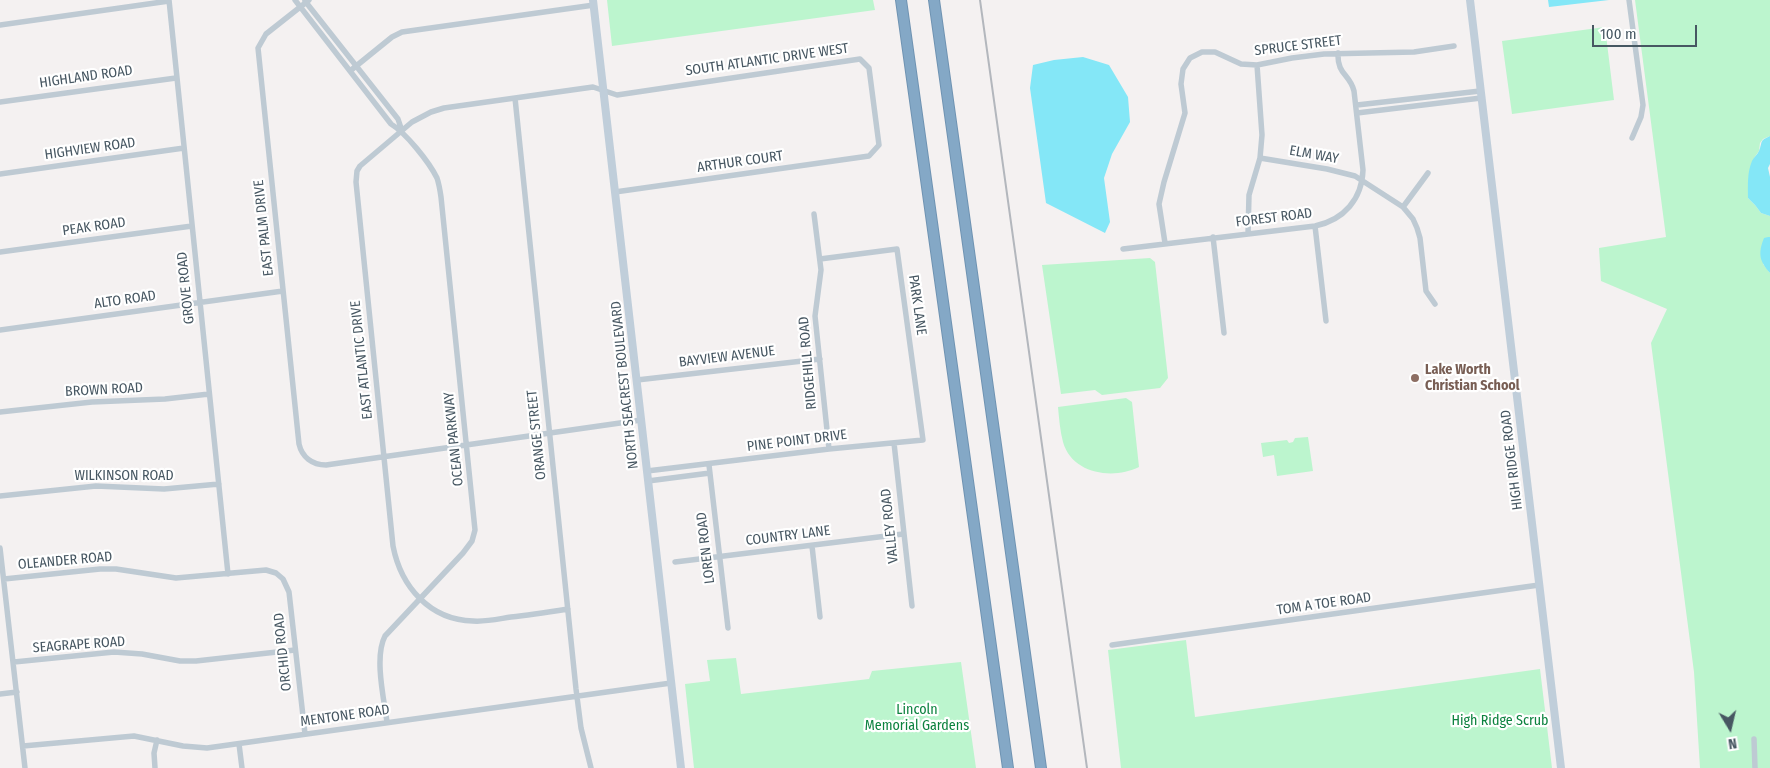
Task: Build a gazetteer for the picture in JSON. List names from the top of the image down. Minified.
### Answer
{"streets":{"street":["SPRUCE STREET","SOUTH ATLANTIC DRIVE WEST","HIGHLAND ROAD","HIGHVIEW ROAD","ELM WAY","ARTHUR COURT","FOREST ROAD","PEAK ROAD","EAST PALM DRIVE","GROVE ROAD","ALTO ROAD","PARK LANE","BAYVIEW AVENUE","EAST ATLANTIC DRIVE","RIDGEHILL ROAD","NORTH SEACREST BOULEVARD","BROWN ROAD","ORANGE STREET","OCEAN PARKWAY","PINE POINT DRIVE","HIGH RIDGE ROAD","WILKINSON ROAD","VALLEY ROAD","COUNTRY LANE","LOREN ROAD","OLEANDER ROAD","TOM A TOE ROAD","SEAGRAPE ROAD","ORCHID ROAD","MENTONE ROAD"]},"crossings":[["SPRUCE STREET","FOREST ROAD"],["SOUTH ATLANTIC DRIVE WEST","ARTHUR COURT"],["SOUTH ATLANTIC DRIVE WEST","EAST ATLANTIC DRIVE"],["SOUTH ATLANTIC DRIVE WEST","NORTH SEACREST BOULEVARD"],["HIGHLAND ROAD","GROVE ROAD"],["HIGHVIEW ROAD","GROVE ROAD"],["ELM WAY","FOREST ROAD"],["ARTHUR COURT","NORTH SEACREST BOULEVARD"],["PEAK ROAD","GROVE ROAD"],["EAST PALM DRIVE","ALTO ROAD"],["EAST PALM DRIVE","EAST ATLANTIC DRIVE"],["EAST PALM DRIVE","OCEAN PARKWAY"],["GROVE ROAD","ALTO ROAD"],["GROVE ROAD","BROWN ROAD"],["GROVE ROAD","WILKINSON ROAD"],["GROVE ROAD","OLEANDER ROAD"],["PARK LANE","RIDGEHILL ROAD"],["PARK LANE","PINE POINT DRIVE"],["BAYVIEW AVENUE","RIDGEHILL ROAD"],["BAYVIEW AVENUE","NORTH SEACREST BOULEVARD"],["EAST ATLANTIC DRIVE","NORTH SEACREST BOULEVARD"],["EAST ATLANTIC DRIVE","ORANGE STREET"],["EAST ATLANTIC DRIVE","OCEAN PARKWAY"],["RIDGEHILL ROAD","PINE POINT DRIVE"],["NORTH SEACREST BOULEVARD","PINE POINT DRIVE"],["NORTH SEACREST BOULEVARD","MENTONE ROAD"],["ORANGE STREET","MENTONE ROAD"],["OCEAN PARKWAY","MENTONE ROAD"],["PINE POINT DRIVE","VALLEY ROAD"],["PINE POINT DRIVE","LOREN ROAD"],["HIGH RIDGE ROAD","TOM A TOE ROAD"],["VALLEY ROAD","COUNTRY LANE"],["COUNTRY LANE","LOREN ROAD"],["OLEANDER ROAD","ORCHID ROAD"],["SEAGRAPE ROAD","ORCHID ROAD"],["ORCHID ROAD","MENTONE ROAD"]],"parks":["Lincoln Memorial Gardens","High Ridge Scrub"],"places":["Lake Worth Christian School"],"scale_bar":"100 m","north":"bottom"}
